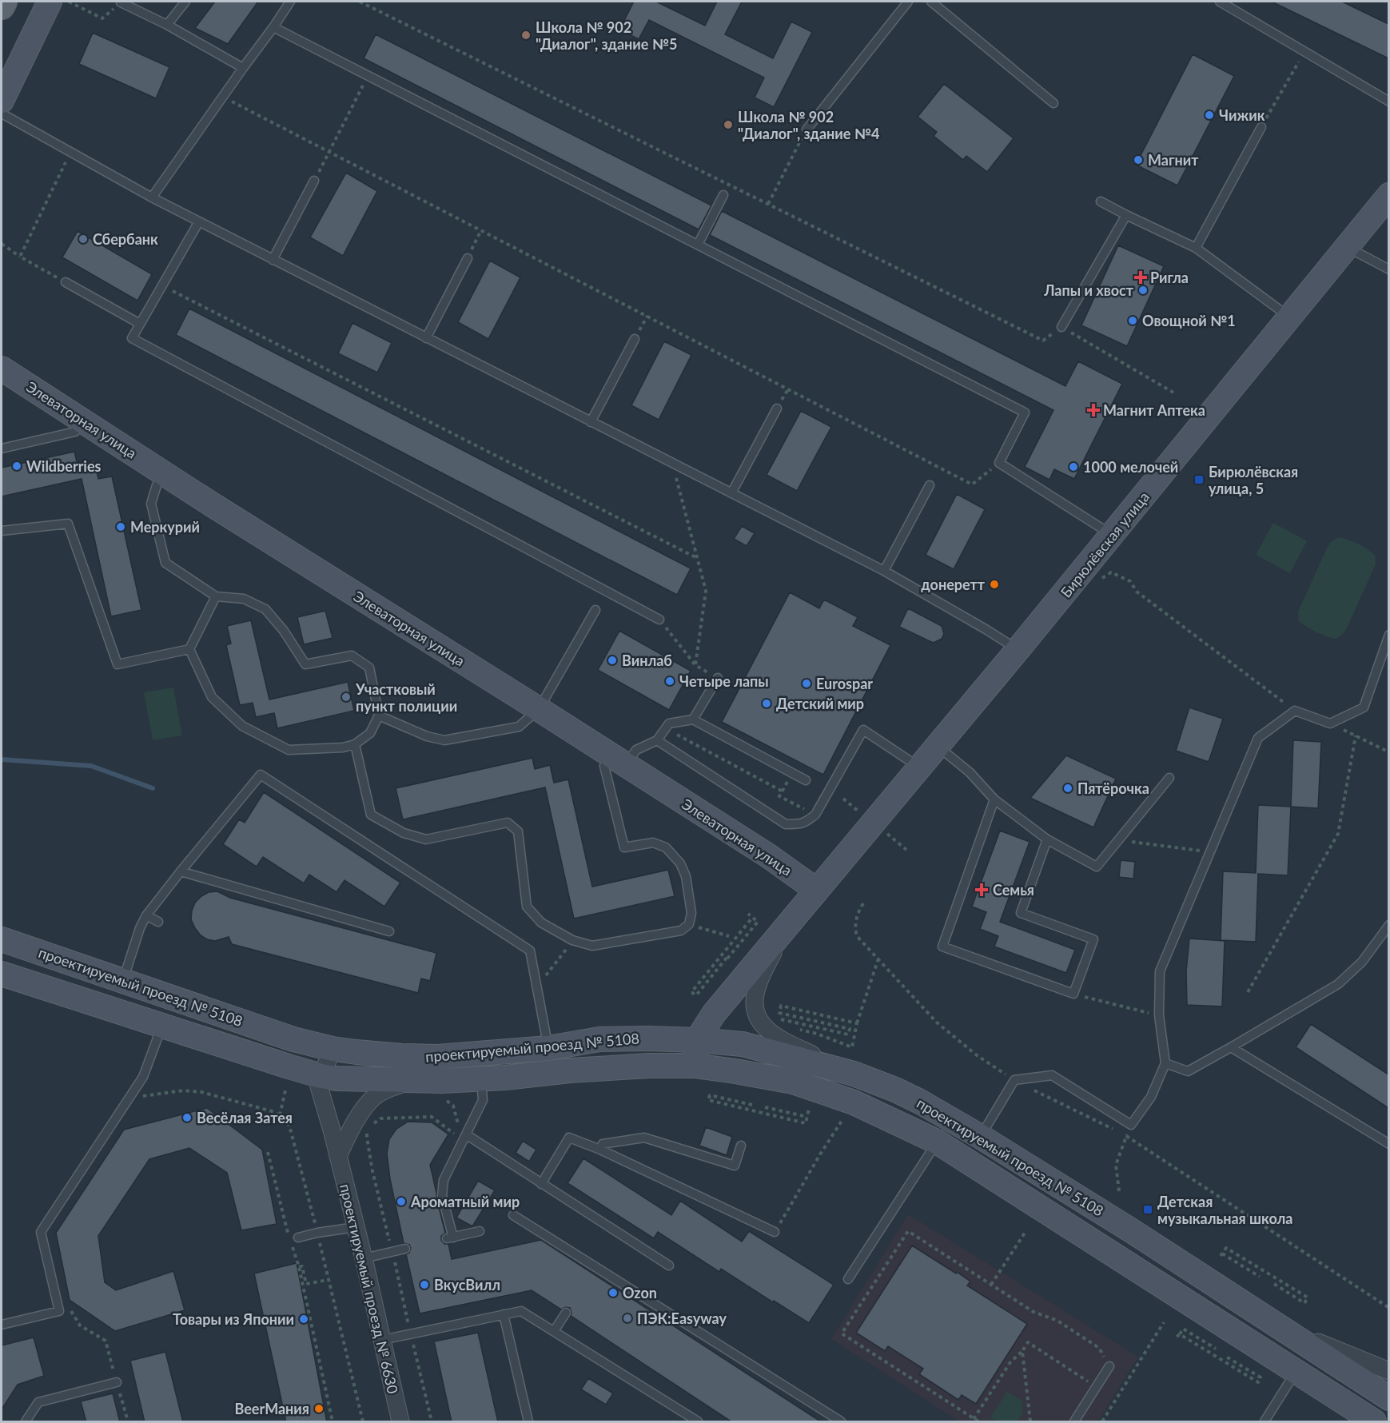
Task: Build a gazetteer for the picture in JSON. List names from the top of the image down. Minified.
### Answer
{"streets":{"main road":["Элеваторная улица","Бирюлёвская улица","проектируемый проезд № 5108"],"street":["проектируемый проезд № 6630"]},"crossings":[["Элеваторная улица","Бирюлёвская улица"],["Бирюлёвская улица","проектируемый проезд № 5108"],["проектируемый проезд № 5108","проектируемый проезд № 6630"]],"places":{"other":["Школа № 902 \"Диалог\", здание №5","Чижик","Школа № 902 \"Диалог\", здание №4","Магнит","Сбербанк","Лапы и хвост","Овощной №1","Wildberries","1000 мелочей","Меркурий","донеретт","Винлаб","Четыре лапы","Eurospar","Участковый пункт полиции","Детский мир","Пятёрочка","Весёлая Затея","Ароматный мир","ВкусВилл","Ozon","ПЭК:Easyway","Товары из Японии","BeerМания"],"health":["Ригла","Магнит Аптека","Семья"],"transit":["Бирюлёвская улица, 5","Детская музыкальная школа"]}}
